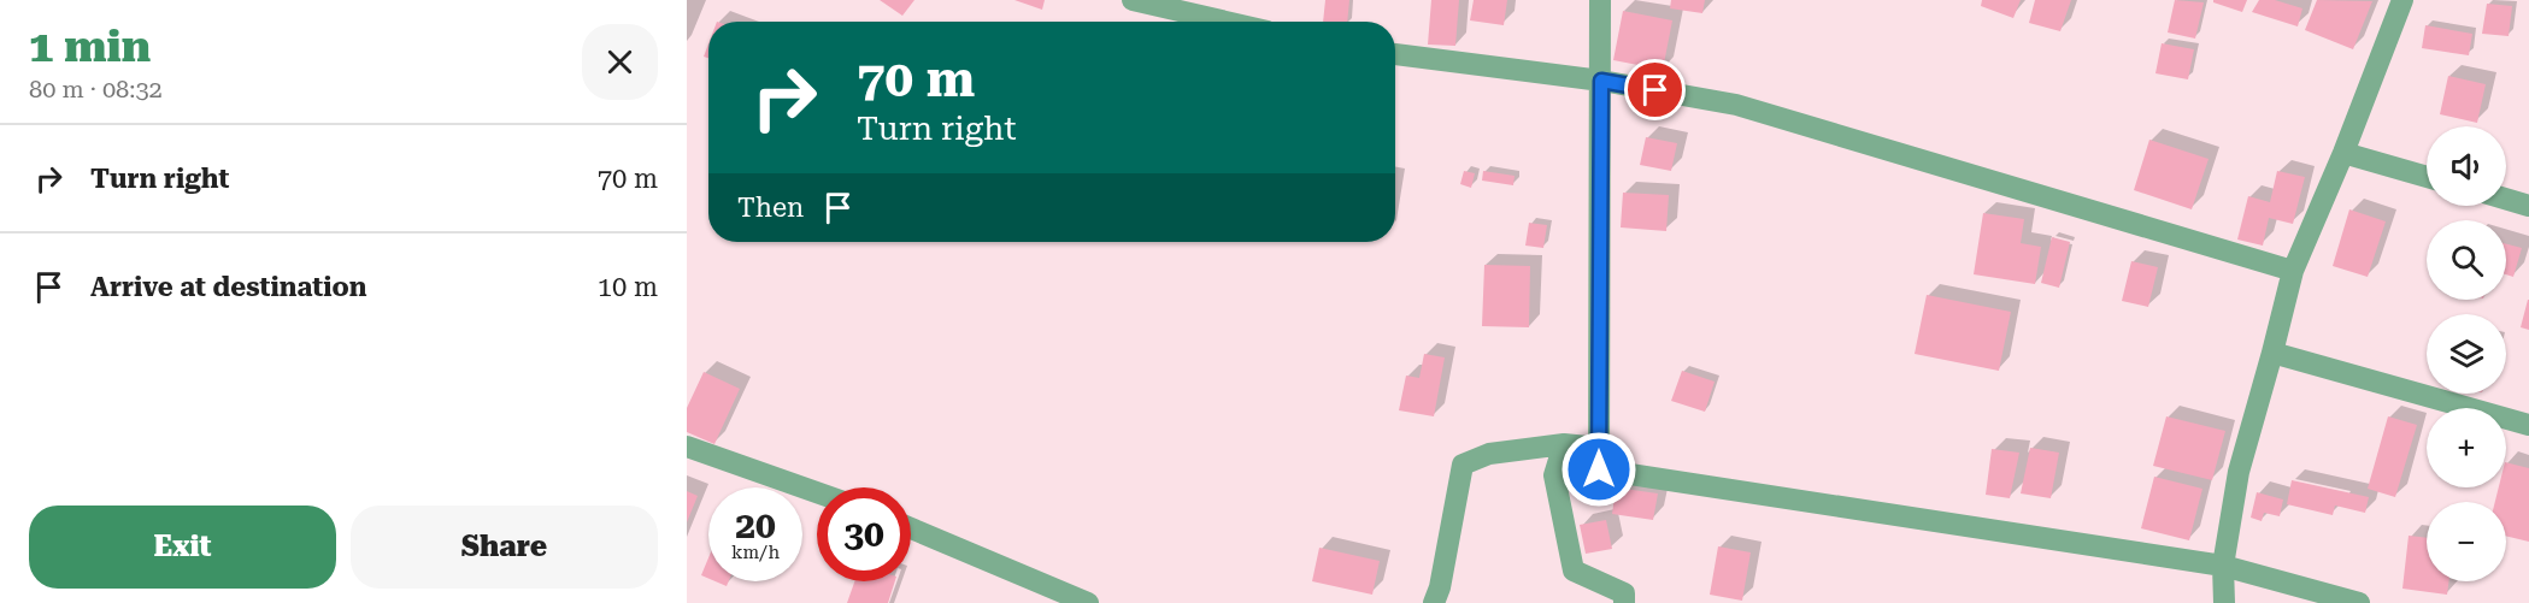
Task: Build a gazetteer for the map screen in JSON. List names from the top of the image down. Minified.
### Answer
{"page":{"heading":["1 min","80 m · 08:32"],"turn":["70 m","Turn right"],"list":[{"name":"Turn right","value":"70 m"},{"name":"Arrive at destination","value":"10 m"}],"map_buttons":["+","−"],"then":"Then","speed":"20 km/h","limit":"30","buttons":["Exit","Share"]}}
